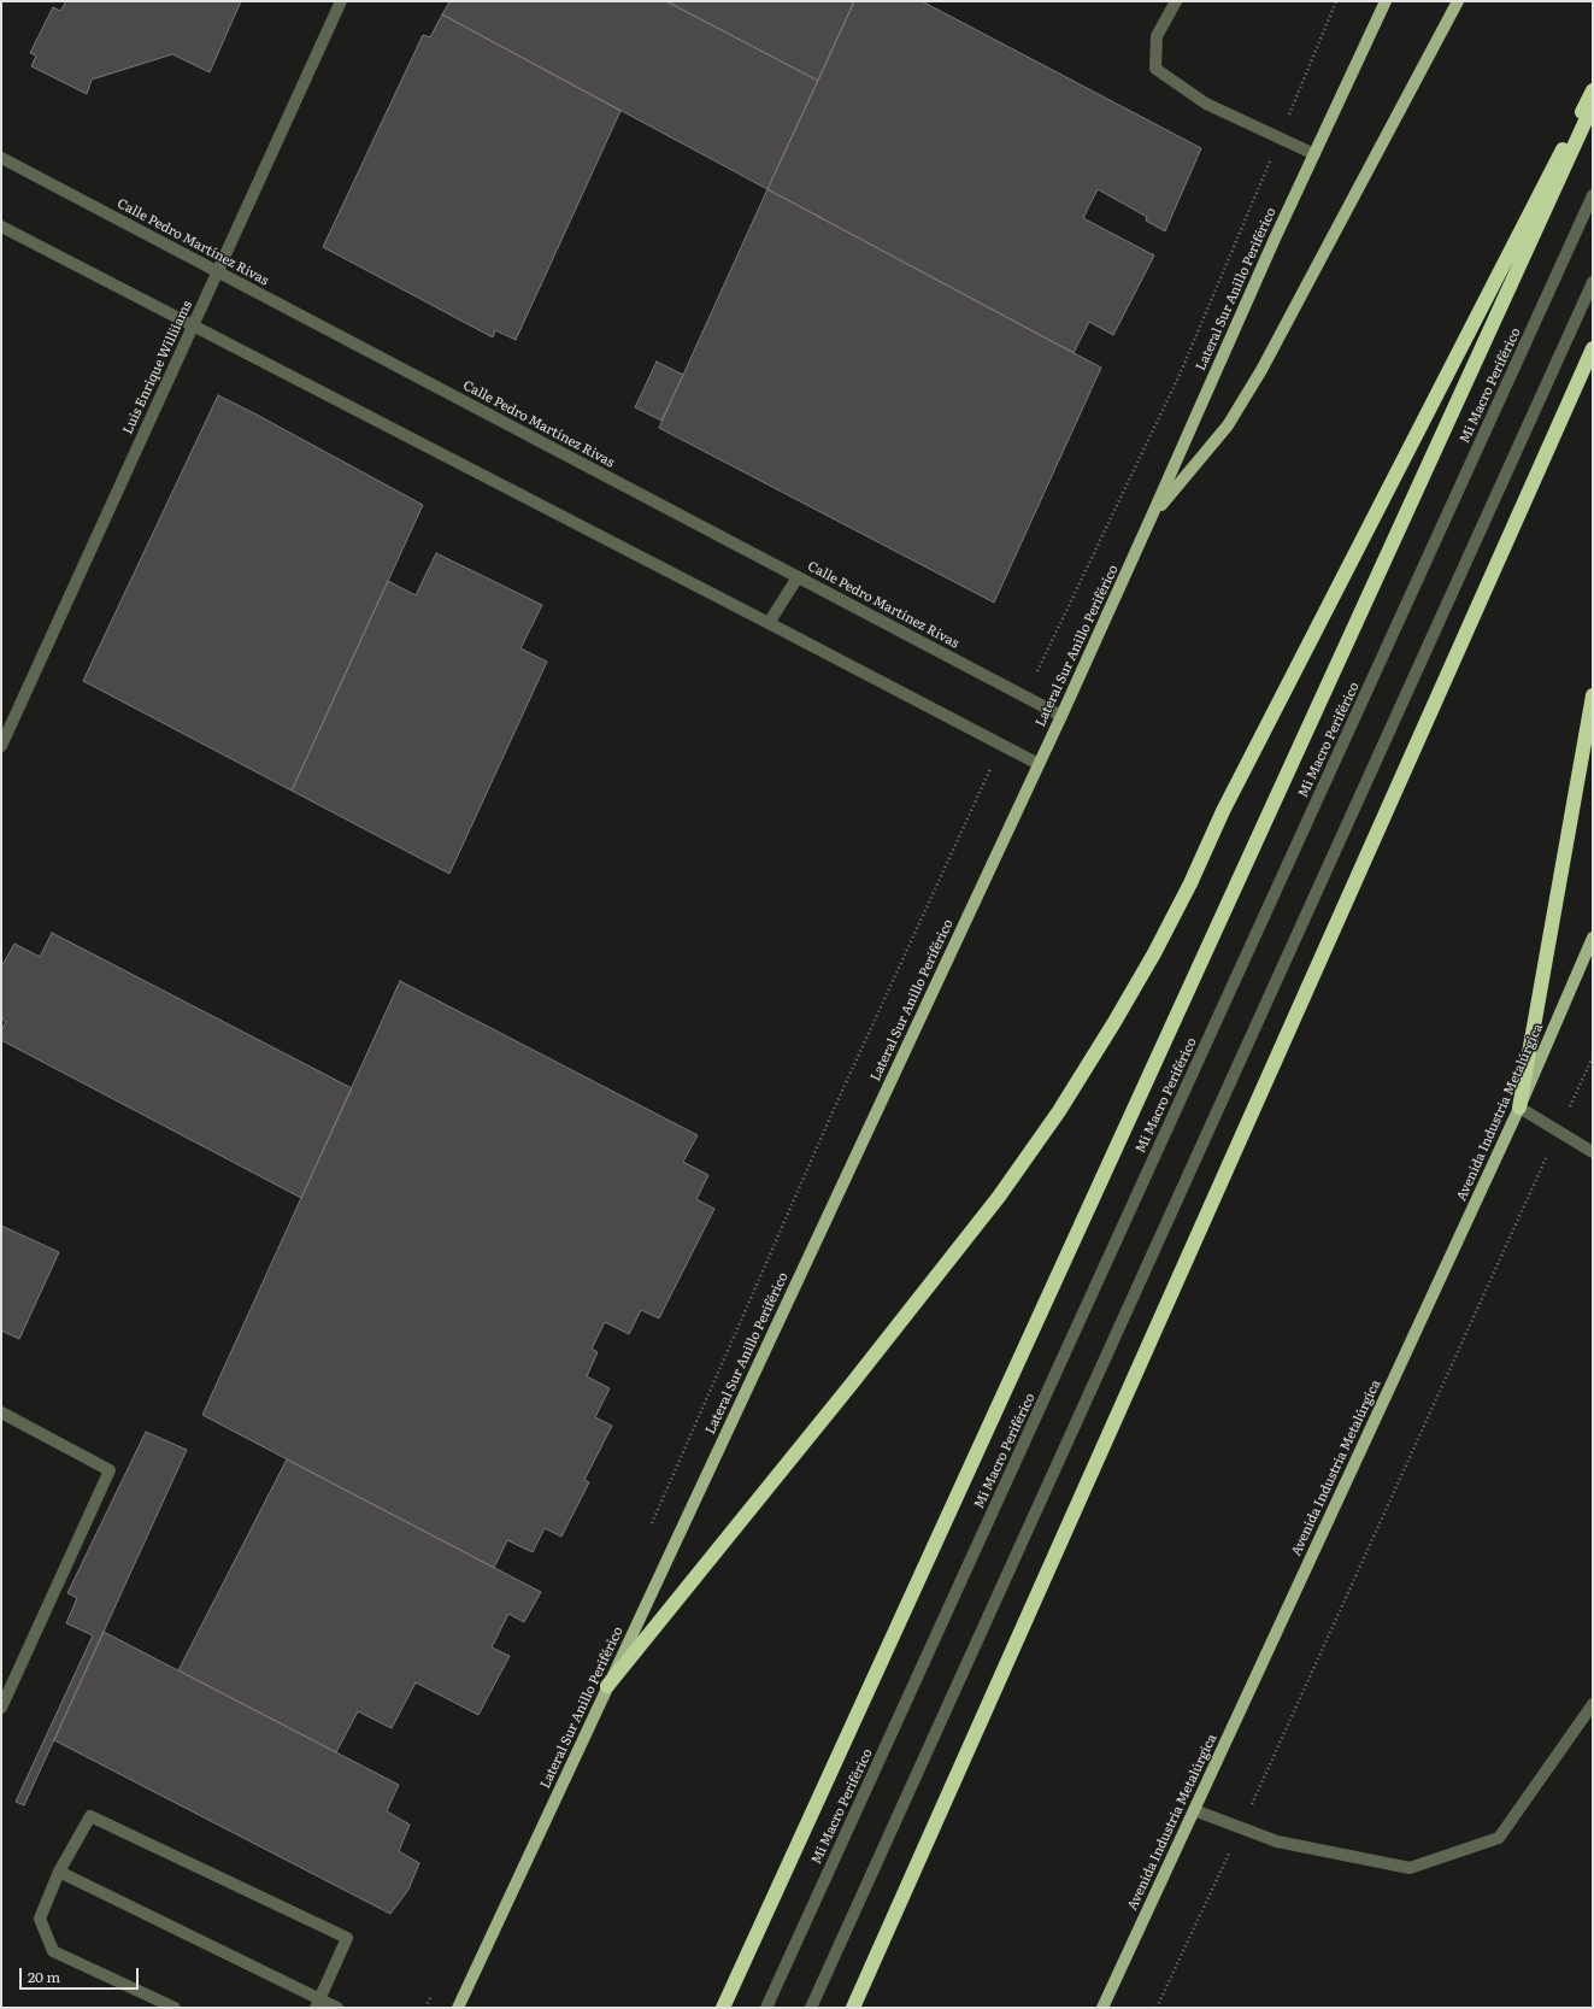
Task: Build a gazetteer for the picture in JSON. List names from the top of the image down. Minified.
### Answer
{"streets":{"main road":["Lateral Sur Anillo Periférico","Avenida Industria Metalúrgica"],"street":["Calle Pedro Martínez Rivas","Luis Enrique Williiams","Mi Macro Periférico"]},"crossings":[["Calle Pedro Martínez Rivas","Lateral Sur Anillo Periférico"],["Calle Pedro Martínez Rivas","Luis Enrique Williiams"]],"scale_bar":"20 m"}
